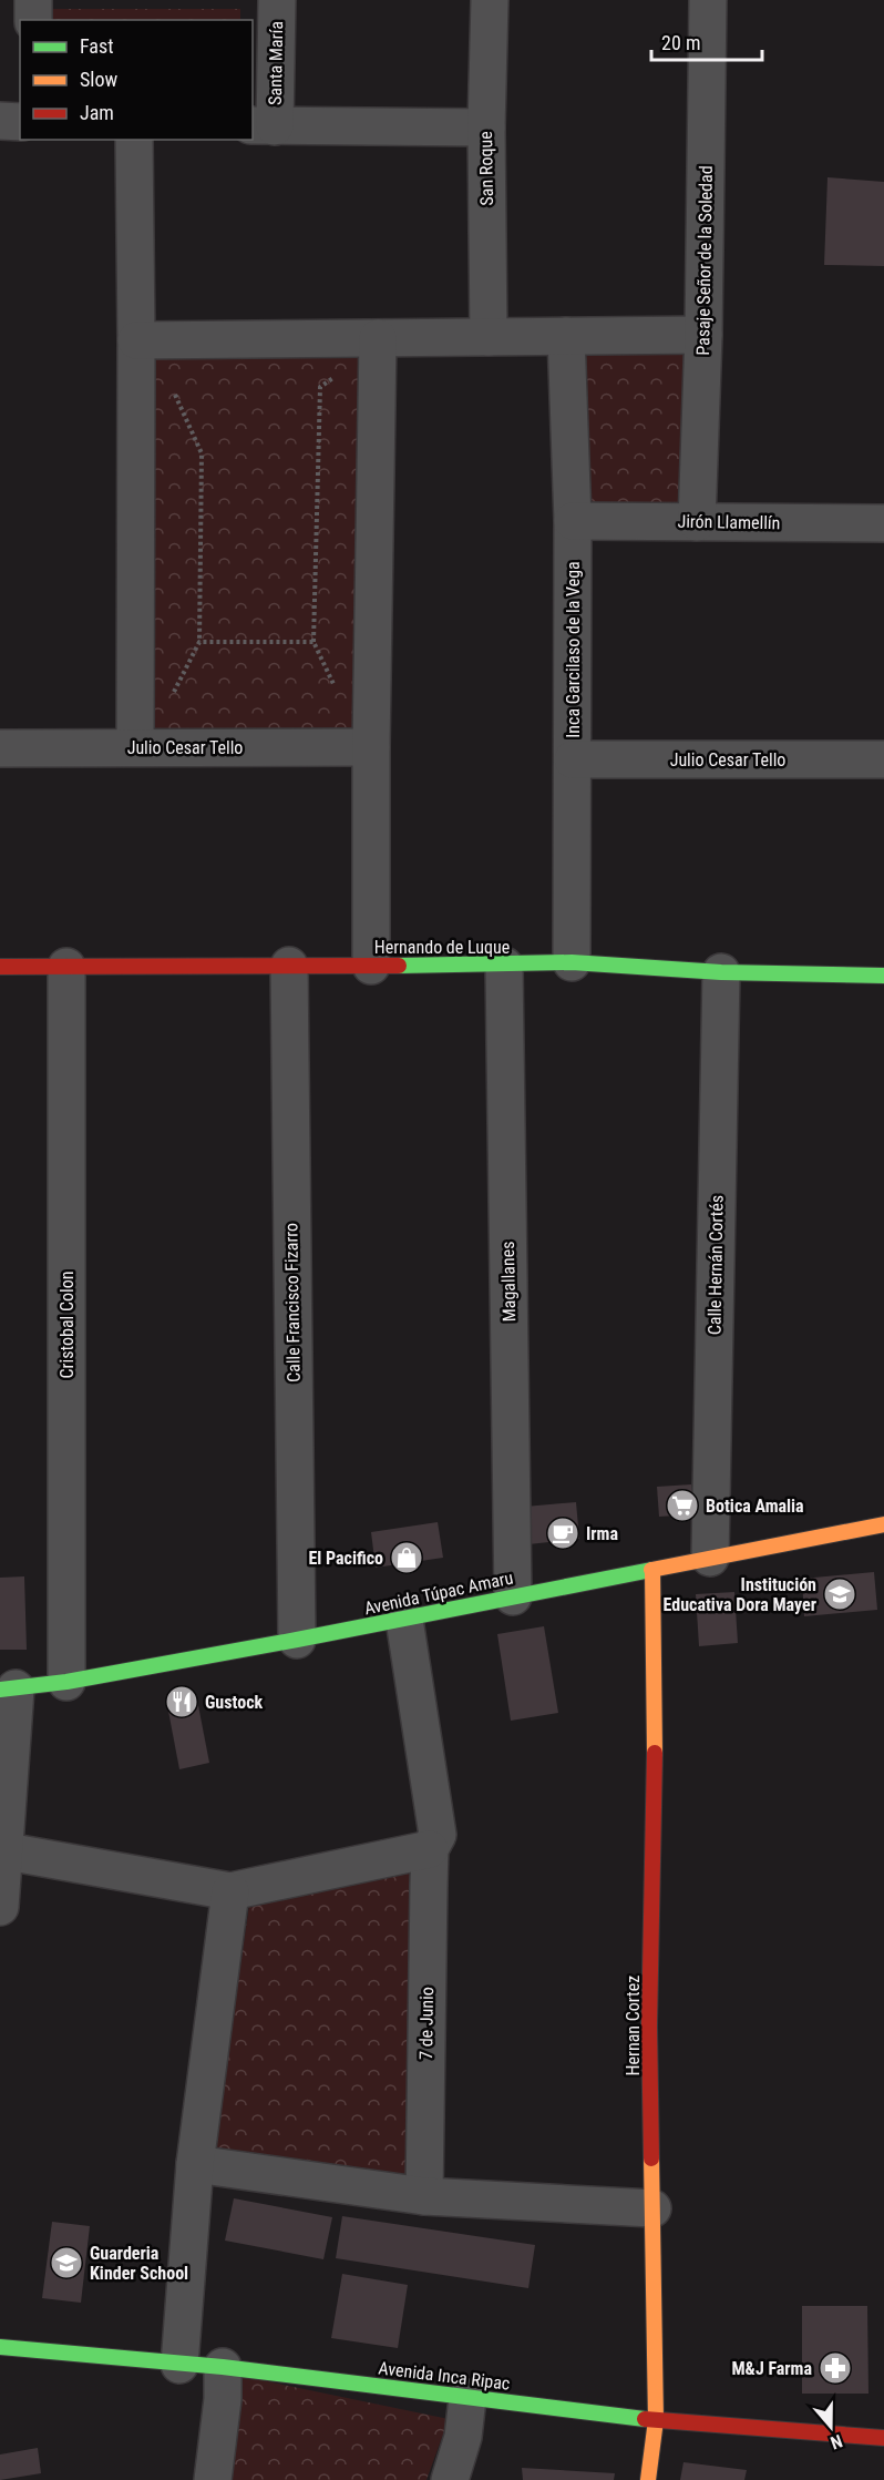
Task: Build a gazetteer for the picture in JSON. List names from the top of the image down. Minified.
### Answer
{"streets":{"street":["Santa María","San Roque","Pasaje Señor de la Soledad","Jirón Llamellín","Inca Garcilaso de la Vega","Julio Cesar Tello","Hernando de Luque","Calle Hernán Cortés","Magallanes","Calle Francisco Fizarro","Cristobal Colon","Avenida Túpac Amaru","7 de Junio","Hernan Cortez","Avenida Inca Ripac"]},"crossings":[["Pasaje Señor de la Soledad","Jirón Llamellín"],["Jirón Llamellín","Inca Garcilaso de la Vega"],["Inca Garcilaso de la Vega","Julio Cesar Tello"],["Inca Garcilaso de la Vega","Hernando de Luque"],["Hernando de Luque","Calle Hernán Cortés"],["Hernando de Luque","Magallanes"],["Hernando de Luque","Calle Francisco Fizarro"],["Hernando de Luque","Cristobal Colon"],["Calle Hernán Cortés","Avenida Túpac Amaru"],["Magallanes","Avenida Túpac Amaru"],["Calle Francisco Fizarro","Avenida Túpac Amaru"],["Cristobal Colon","Avenida Túpac Amaru"],["Avenida Túpac Amaru","7 de Junio"],["Avenida Túpac Amaru","Hernan Cortez"],["Hernan Cortez","Avenida Inca Ripac"]],"places":{"supermarket":["Botica Amalia"],"cafe":["Irma"],"shop":["El Pacifico"],"school or university":["Institución Educativa Dora Mayer","Guarderia Kinder School"],"restaurant":["Gustock"],"pharmacy":["M&J Farma"]},"legend":["Fast","Slow","Jam"],"scale_bar":"20 m","north":"bottom"}
